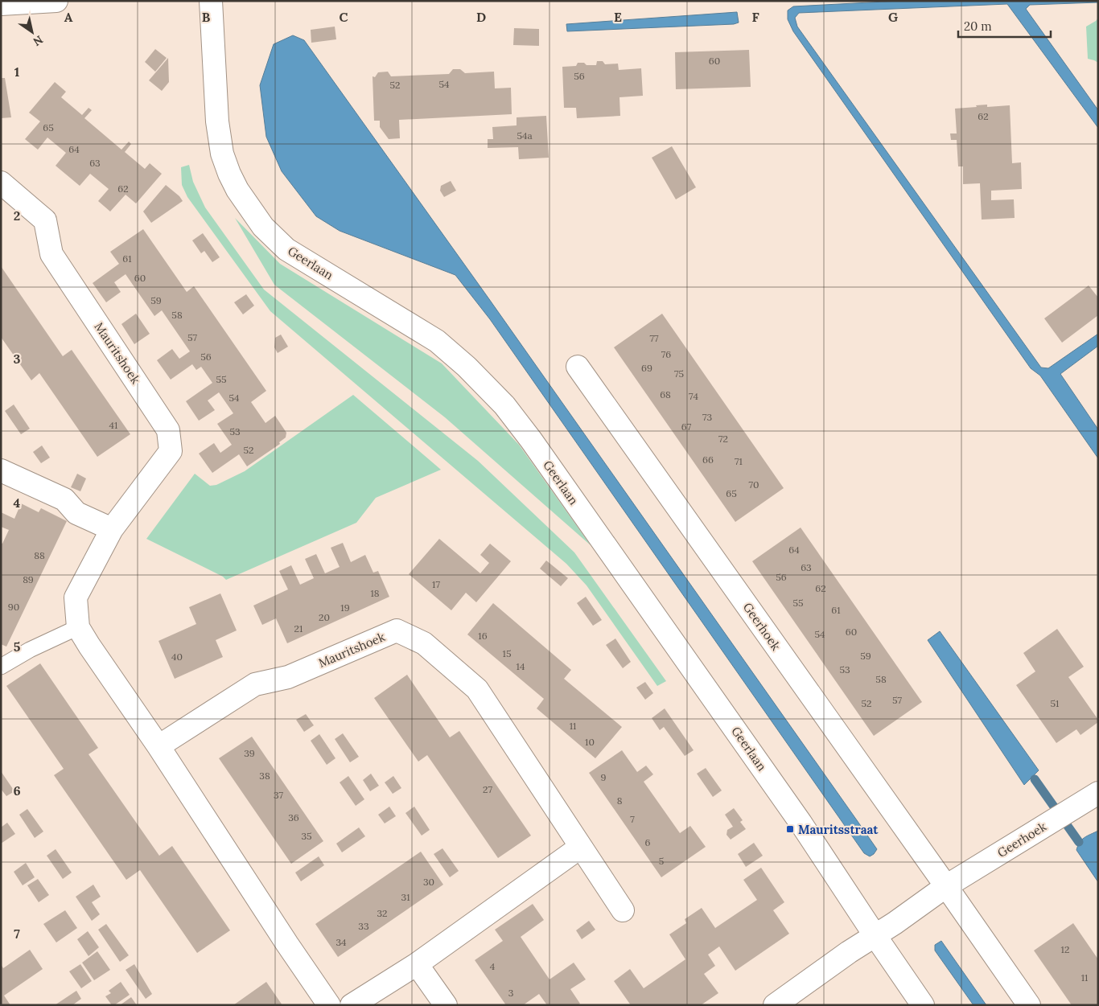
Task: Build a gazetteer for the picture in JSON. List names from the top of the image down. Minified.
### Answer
{"streets":{"street":["Geerlaan","Mauritshoek","Geerhoek"]},"crossings":[["Geerlaan","Geerhoek"]],"places":{"transit":["Mauritsstraat"]},"house_numbers":["60","56","54","52","62","65","54a","64","63","62","61","60","59","58","57","77","76","56","69","75","55","68","74","54","73","41","67","53","72","52","66","71","70","65","64","88","63","56","89","17","62","18","55","90","19","61","20","21","60","54","16","15","59","40","14","53","58","57","52","51","11","10","39","38","9","27","37","8","36","7","35","6","5","30","31","32","33","34","12","4","11","3"],"scale_bar":"20 m","north":"bottom right","grid":{"columns":["A","B","C","D","E","F","G"],"rows":["1","2","3","4","5","6","7"]}}
